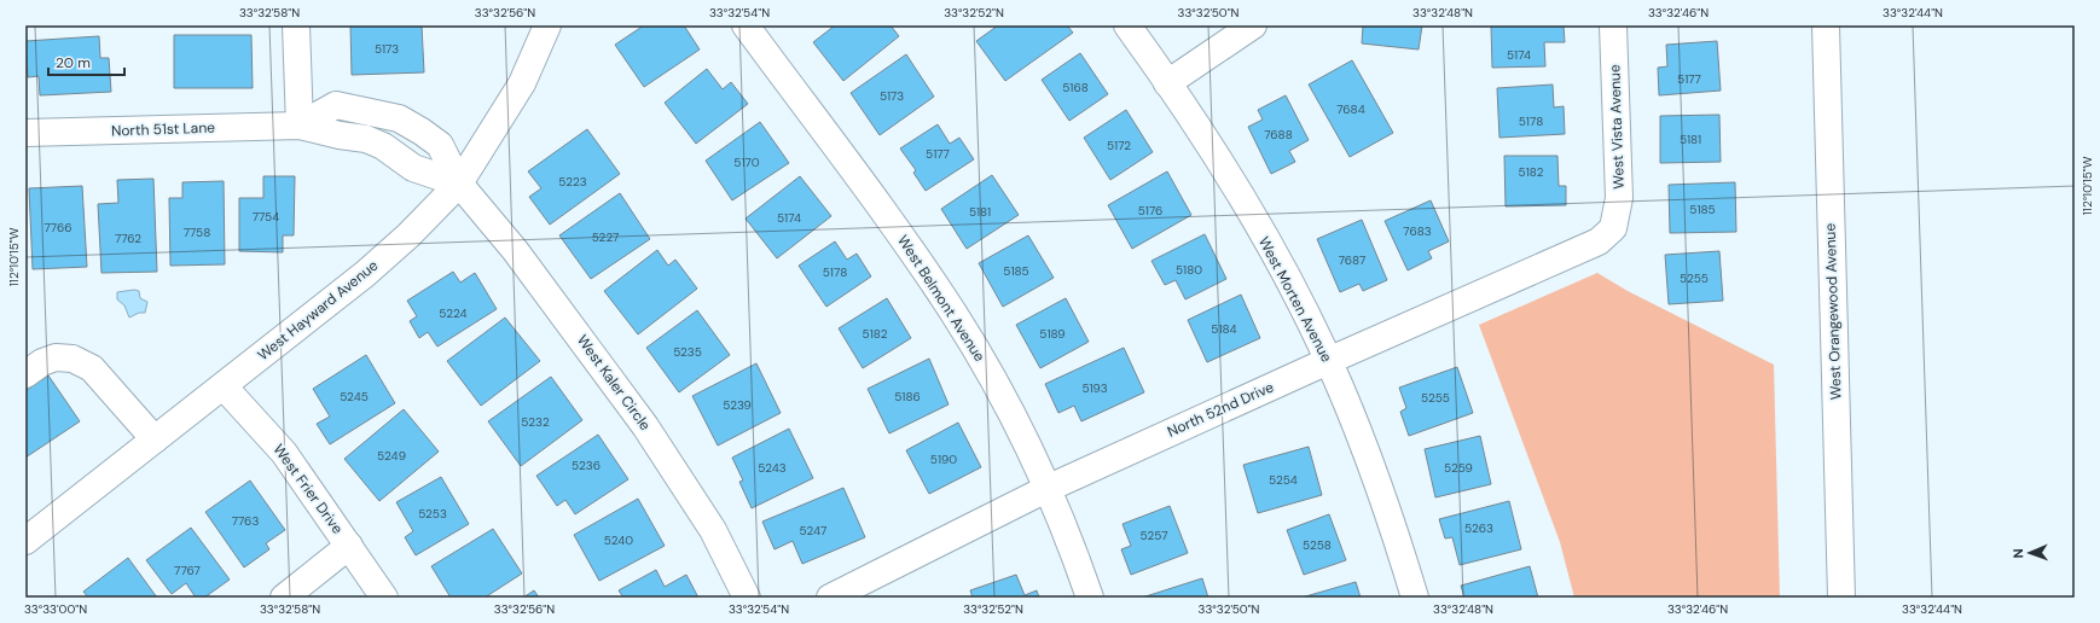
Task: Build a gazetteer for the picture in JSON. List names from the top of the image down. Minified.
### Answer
{"streets":{"street":["West Vista Avenue","North 51st Lane","West Belmont Avenue","West Morten Avenue","West Hayward Avenue","West Orangewood Avenue","West Kaler Circle","North 52nd Drive","West Frier Drive"]},"crossings":[["West Vista Avenue","North 52nd Drive"],["North 51st Lane","West Hayward Avenue"],["North 51st Lane","West Kaler Circle"],["West Belmont Avenue","North 52nd Drive"],["West Morten Avenue","North 52nd Drive"],["West Hayward Avenue","West Kaler Circle"],["West Hayward Avenue","West Frier Drive"]],"house_numbers":["5173","5174","5177","5168","5173","7684","5178","7688","5181","5172","5177","5170","5182","5223","5185","5176","5181","7754","5174","7766","7683","7758","5227","7762","7687","5180","5185","5178","5255","5224","5184","5182","5189","5235","5193","5245","5186","5255","5239","5232","5249","5190","5236","5243","5259","5254","5253","7763","5263","5247","5257","5240","5258","7767"],"scale_bar":"20 m","north":"left","coordinates":["33°32'58\"N","33°32'56\"N","33°32'54\"N","33°32'52\"N","33°32'50\"N","33°32'48\"N","33°32'46\"N","33°32'44\"N","112°10'15\"W","33°33'00\"N"]}
